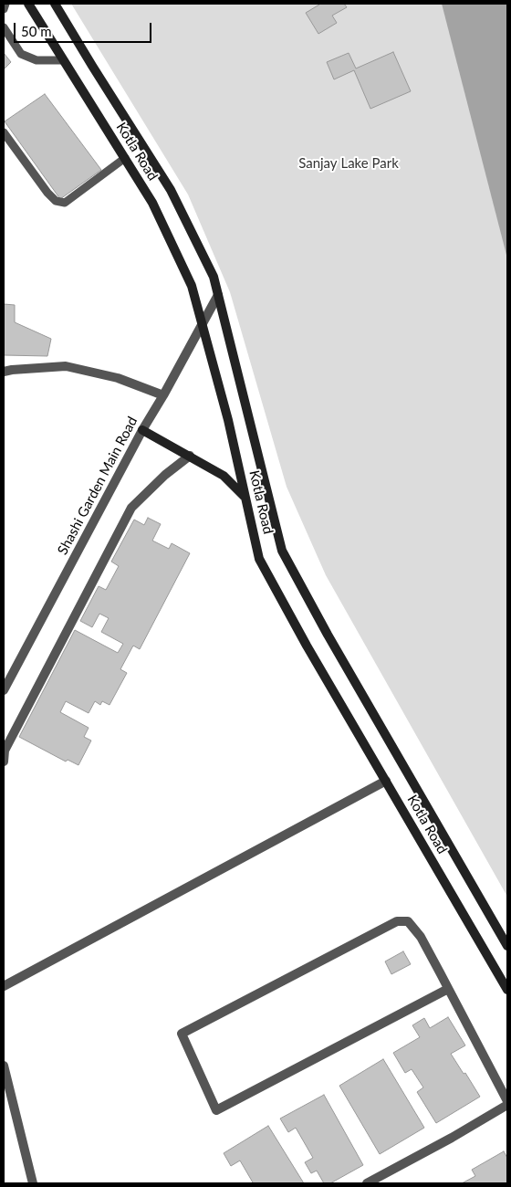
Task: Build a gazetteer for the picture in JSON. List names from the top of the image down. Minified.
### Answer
{"streets":{"main road":["Kotla Road"],"street":["Shashi Garden Main Road"]},"crossings":[["Kotla Road","Shashi Garden Main Road"]],"parks":["Sanjay Lake Park"],"scale_bar":"50 m"}
